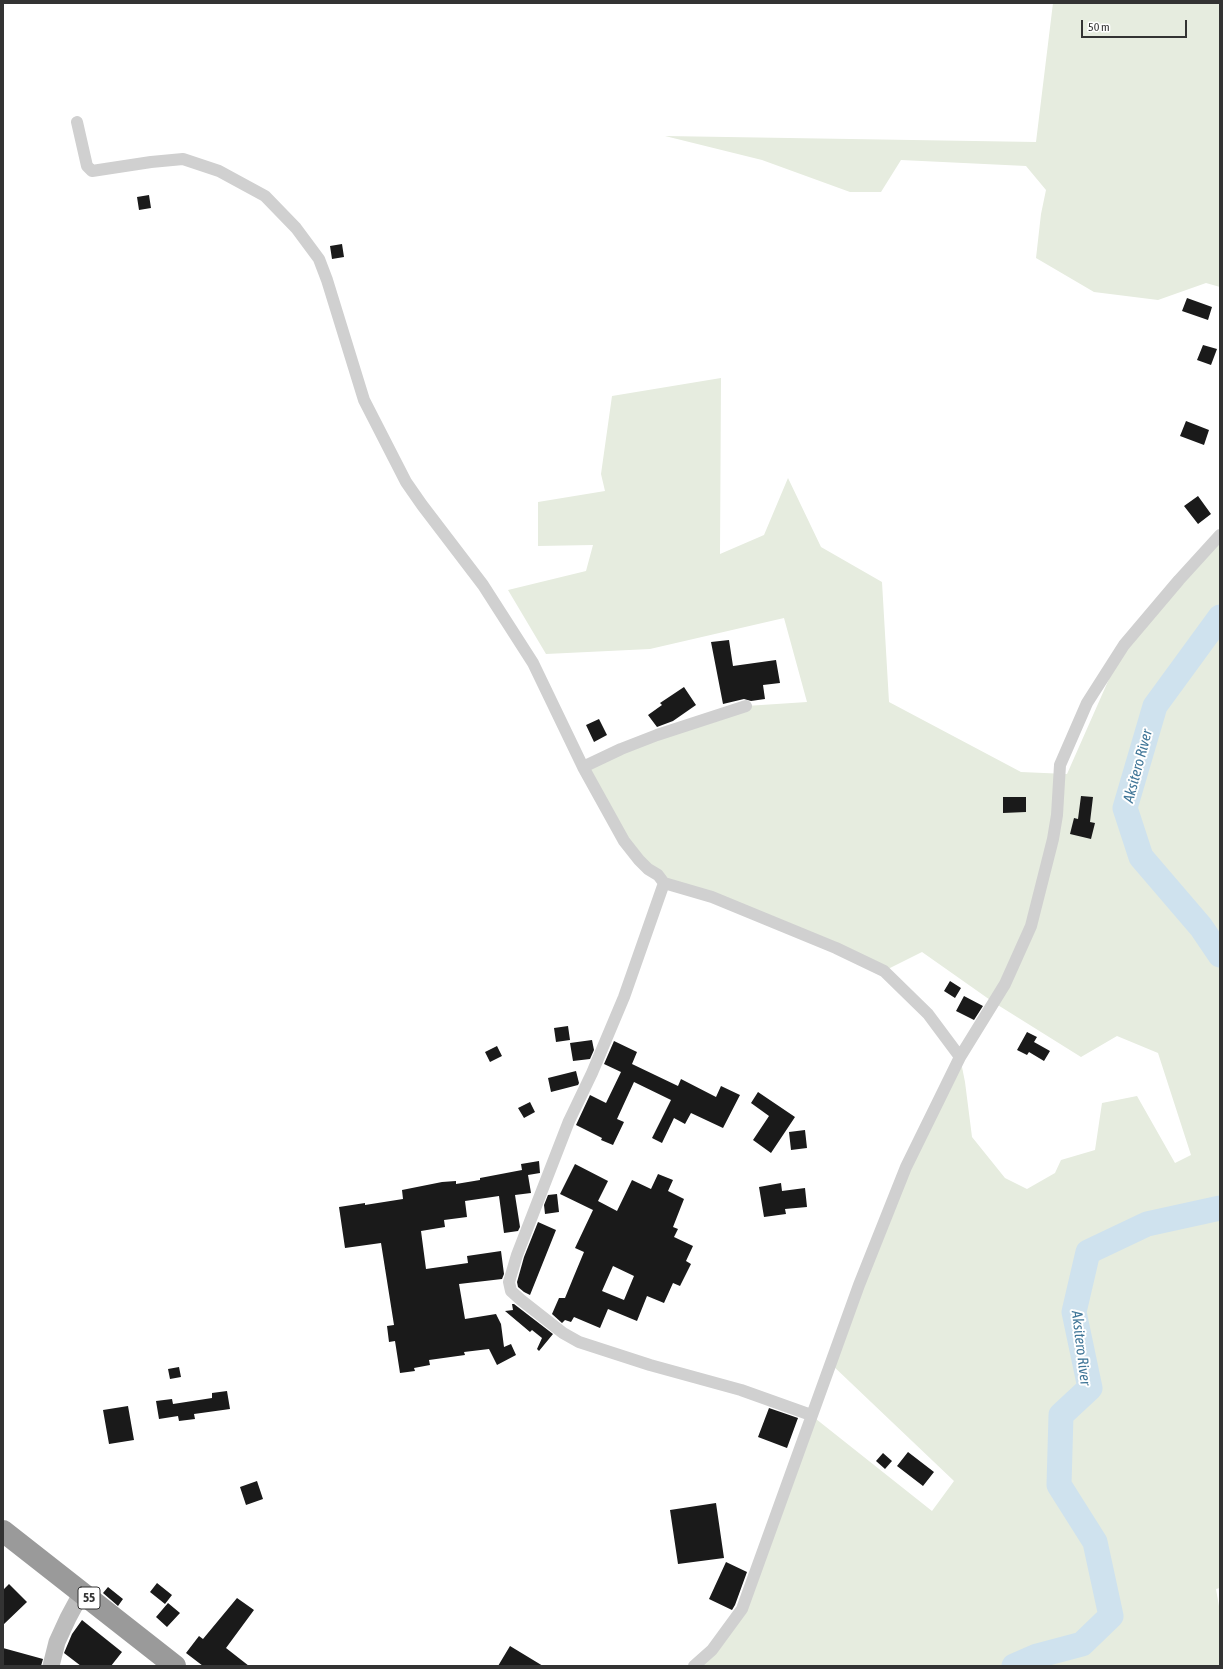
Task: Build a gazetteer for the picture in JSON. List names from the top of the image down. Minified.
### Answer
{"streets":{"highway":["55"]},"water":["Aksitero River"],"scale_bar":"50 m"}
